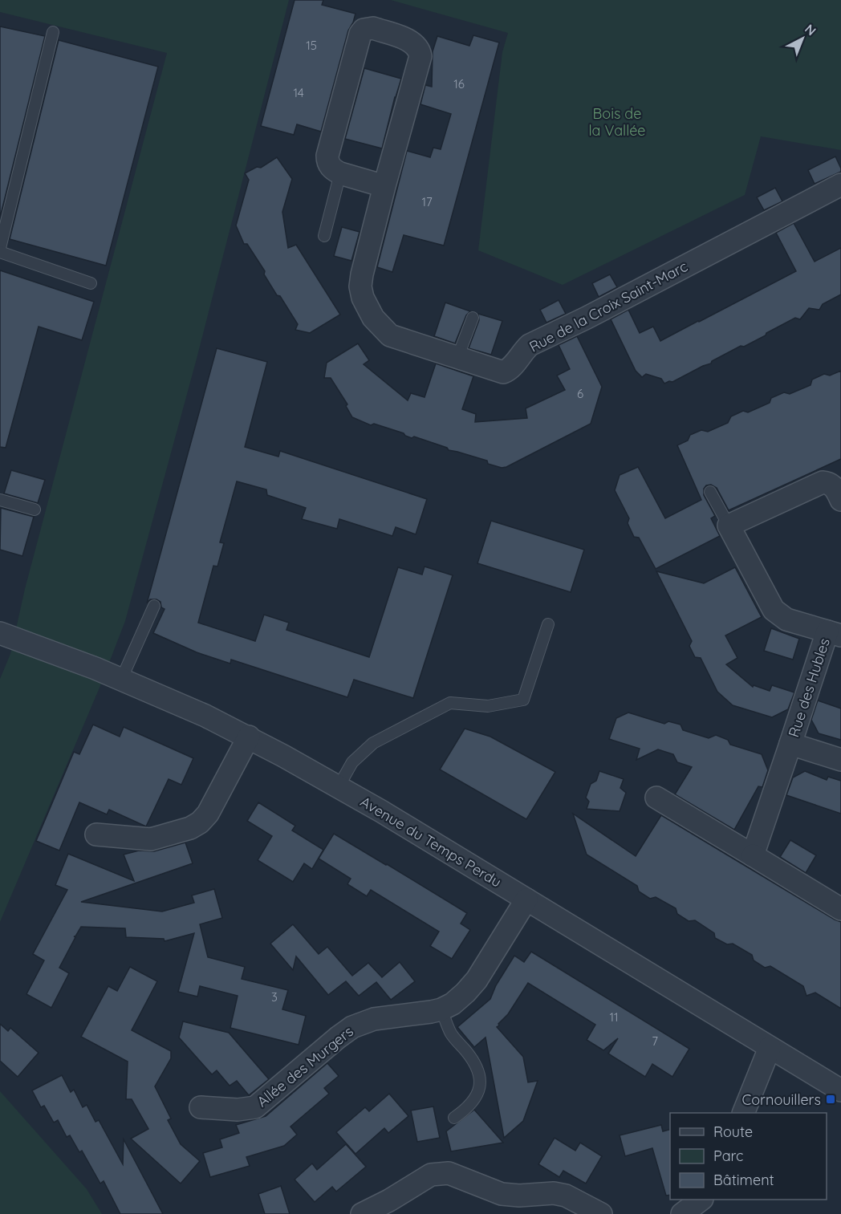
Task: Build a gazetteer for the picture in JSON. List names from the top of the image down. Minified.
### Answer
{"streets":{"street":["Rue de la Croix Saint-Marc","Rue des Hubles","Avenue du Temps Perdu","Allée des Murgers"]},"crossings":[["Avenue du Temps Perdu","Allée des Murgers"]],"parks":["Bois de la Vallée"],"places":{"transit":["Cornouillers"]},"house_numbers":["15","16","14","17","6","3","11","7"],"legend":["Route","Parc","Bâtiment"],"north":"top right"}
